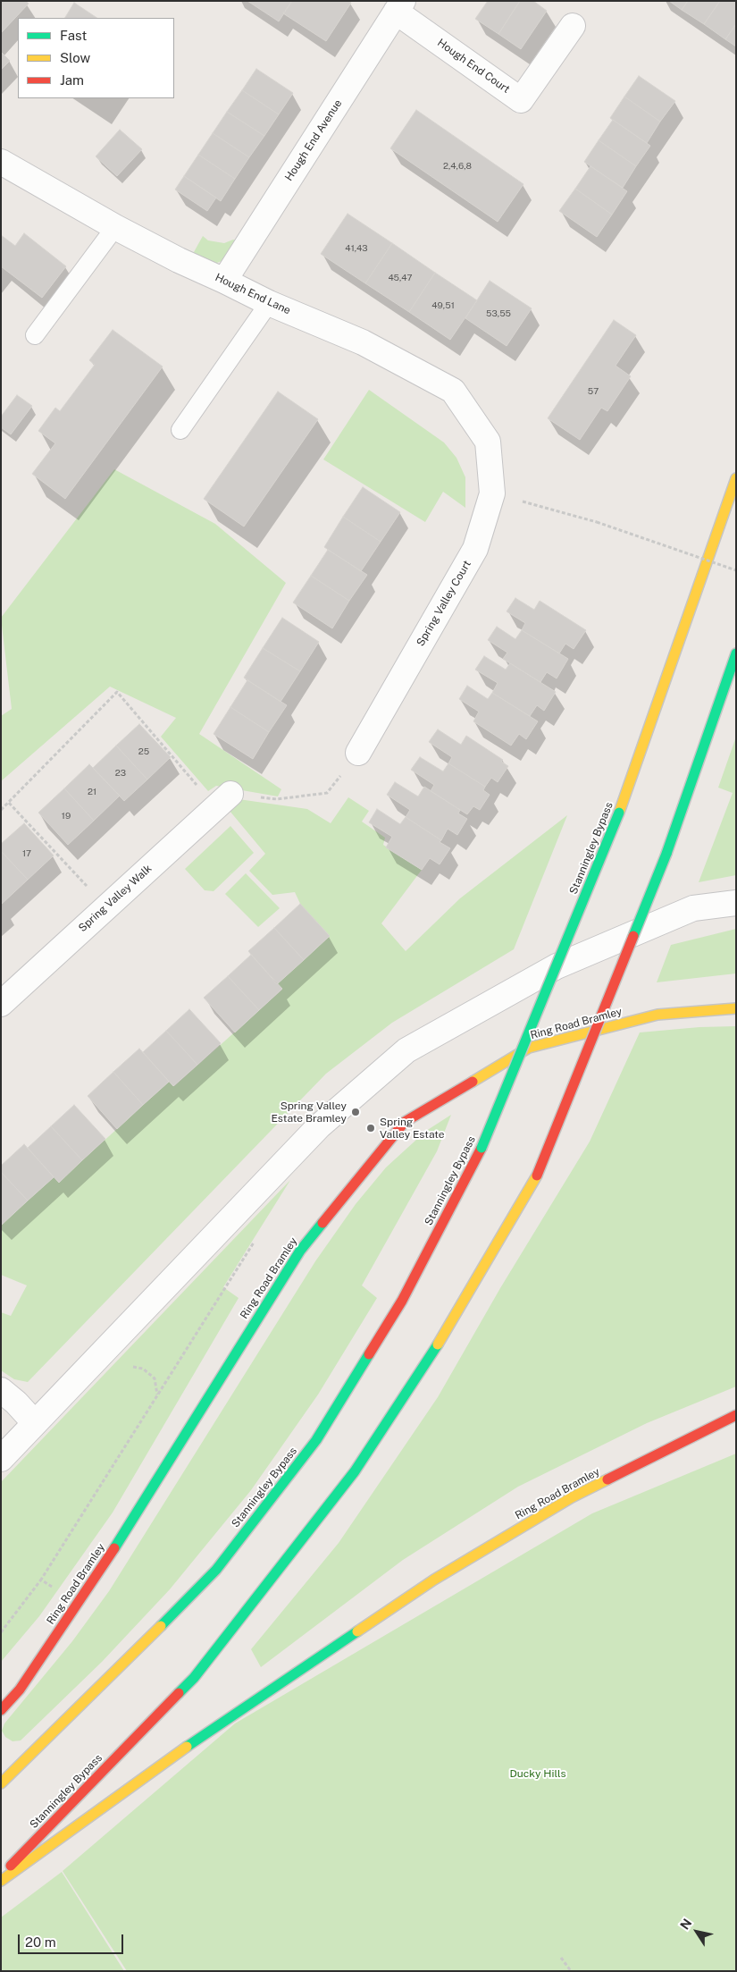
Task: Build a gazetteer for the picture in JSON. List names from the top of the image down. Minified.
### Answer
{"streets":{"main road":["Stanningley Bypass","Ring Road Bramley"],"street":["Hough End Court","Hough End Avenue","Hough End Lane","Spring Valley Court","Spring Valley Walk"]},"crossings":[["Hough End Court","Hough End Avenue"],["Hough End Avenue","Hough End Lane"],["Hough End Lane","Spring Valley Court"]],"parks":["Ducky Hills"],"places":["Spring Valley Estate Bramley","Spring Valley Estate"],"house_numbers":["2,4,6,8","41,43","45,47","49,51","53,55","57","25","23","21","19","17"],"legend":["Fast","Slow","Jam"],"scale_bar":"20 m","north":"top left"}
